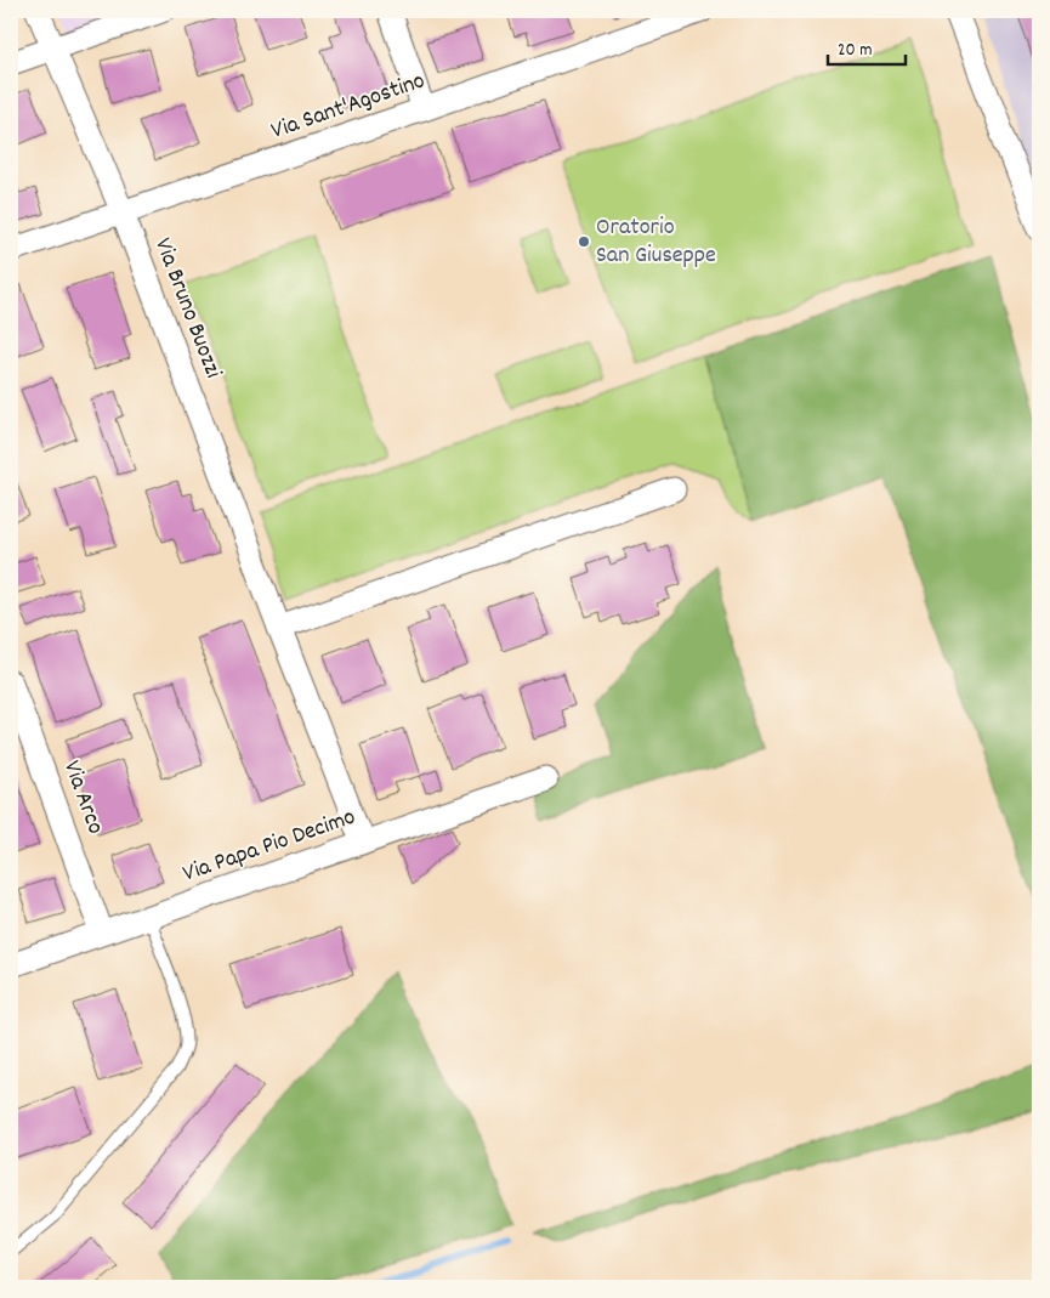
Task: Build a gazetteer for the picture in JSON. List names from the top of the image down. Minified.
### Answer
{"streets":{"street":["Via Sant'Agostino","Via Bruno Buozzi","Via Arco","Via Papa Pio Decimo"]},"crossings":[["Via Sant'Agostino","Via Bruno Buozzi"],["Via Bruno Buozzi","Via Papa Pio Decimo"],["Via Arco","Via Papa Pio Decimo"]],"places":["Oratorio San Giuseppe"],"scale_bar":"20 m"}
